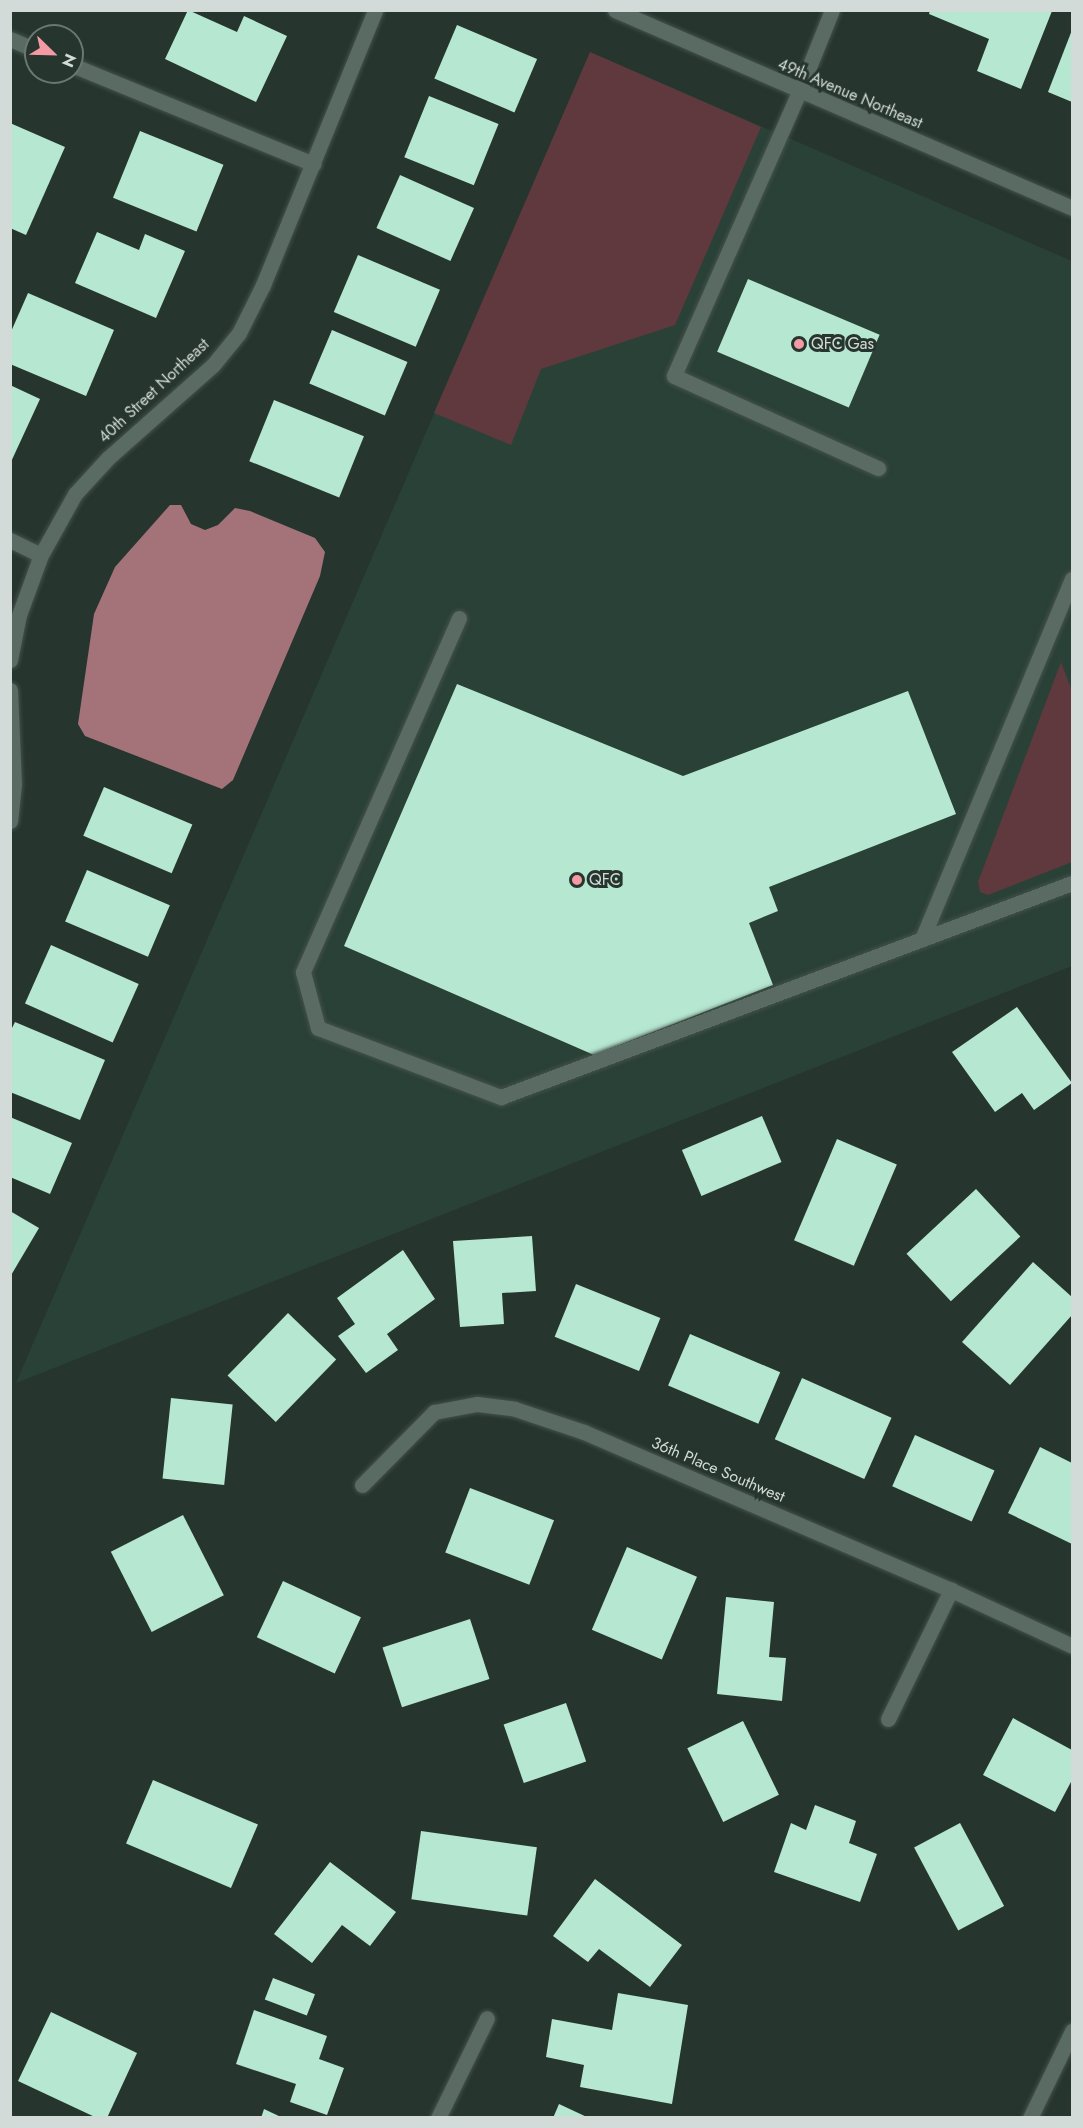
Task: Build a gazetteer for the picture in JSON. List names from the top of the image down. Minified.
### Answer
{"streets":{"street":["49th Avenue Northeast","40th Street Northeast","36th Place Southwest"]},"places":["QFC Gas","QFC"],"north":"bottom right"}
